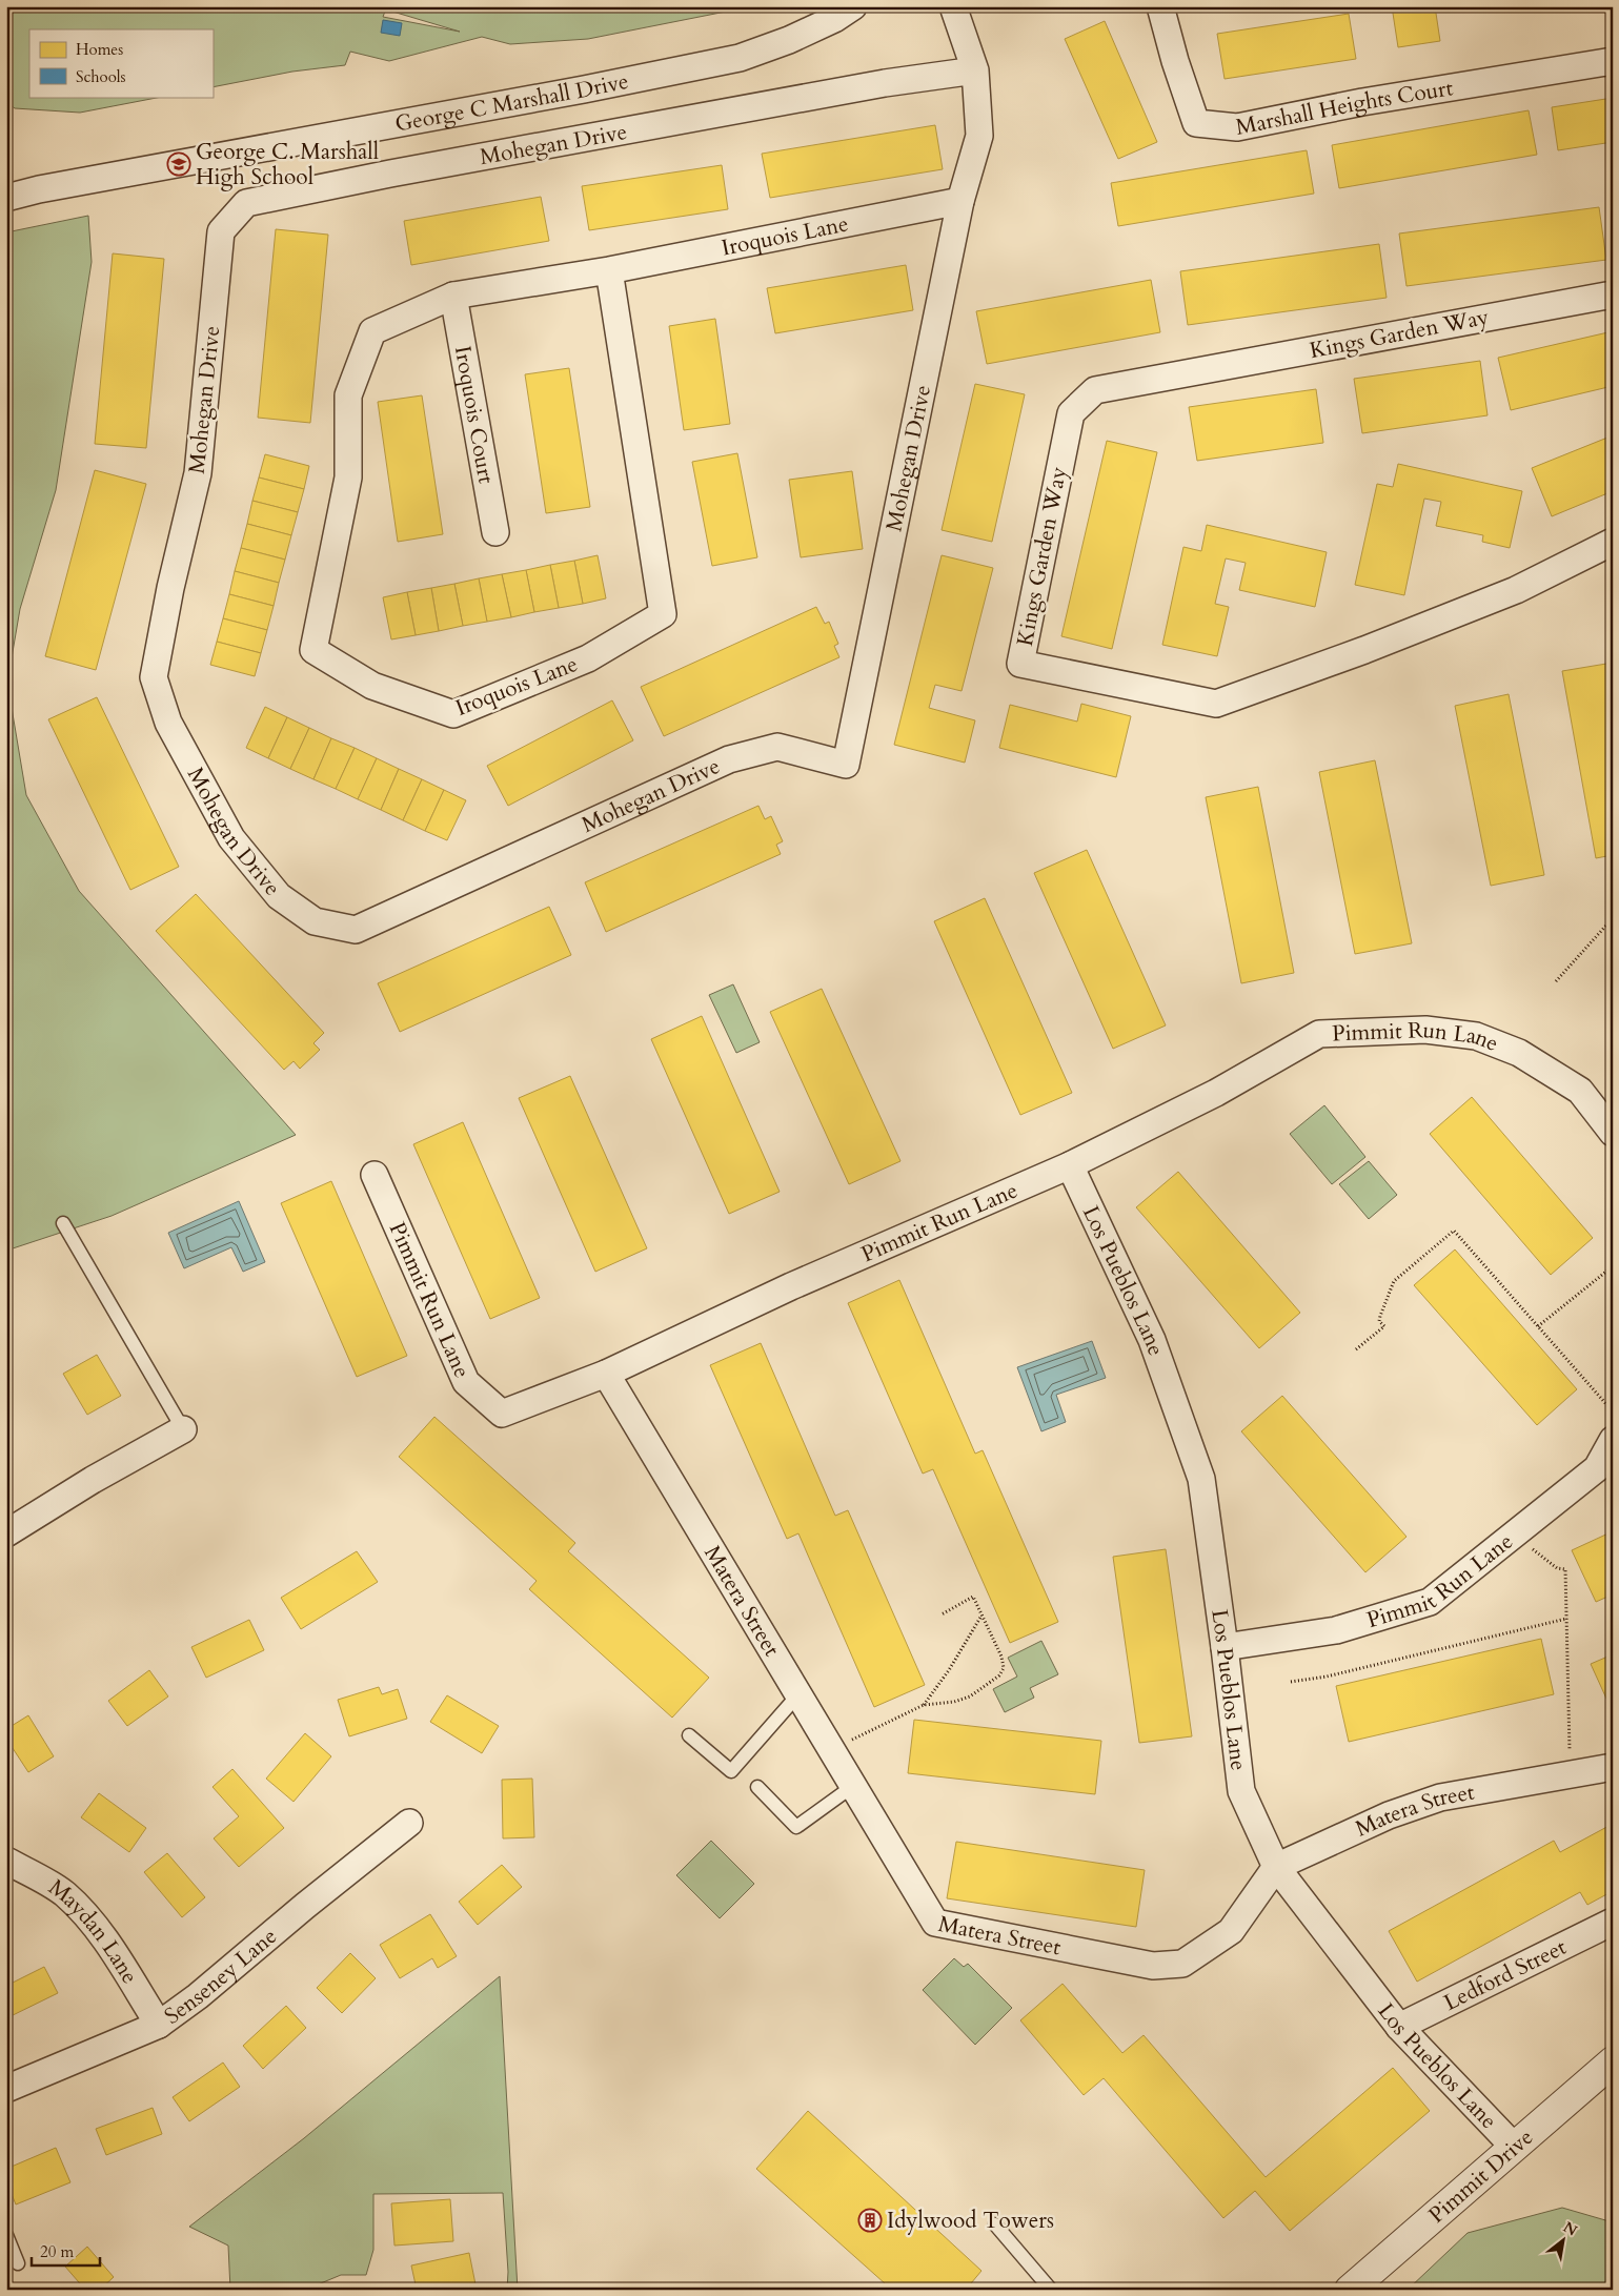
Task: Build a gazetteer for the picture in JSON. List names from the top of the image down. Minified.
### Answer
{"streets":{"street":["George C Marshall Drive","Marshall Heights Court","Mohegan Drive","Iroquois Lane","Kings Garden Way","Iroquois Court","Pimmit Run Lane","Los Pueblos Lane","Matera Street","Maydan Lane","Ledford Street","Senseney Lane","Pimmit Drive"]},"crossings":[["Mohegan Drive","Iroquois Lane"],["Iroquois Lane","Iroquois Court"],["Pimmit Run Lane","Los Pueblos Lane"],["Pimmit Run Lane","Matera Street"],["Los Pueblos Lane","Matera Street"],["Los Pueblos Lane","Ledford Street"],["Los Pueblos Lane","Pimmit Drive"],["Maydan Lane","Senseney Lane"]],"places":{"school or university":["George C. Marshall High School"],"building":["Idylwood Towers"]},"legend":["Homes","Schools"],"scale_bar":"20 m","north":"top right"}
